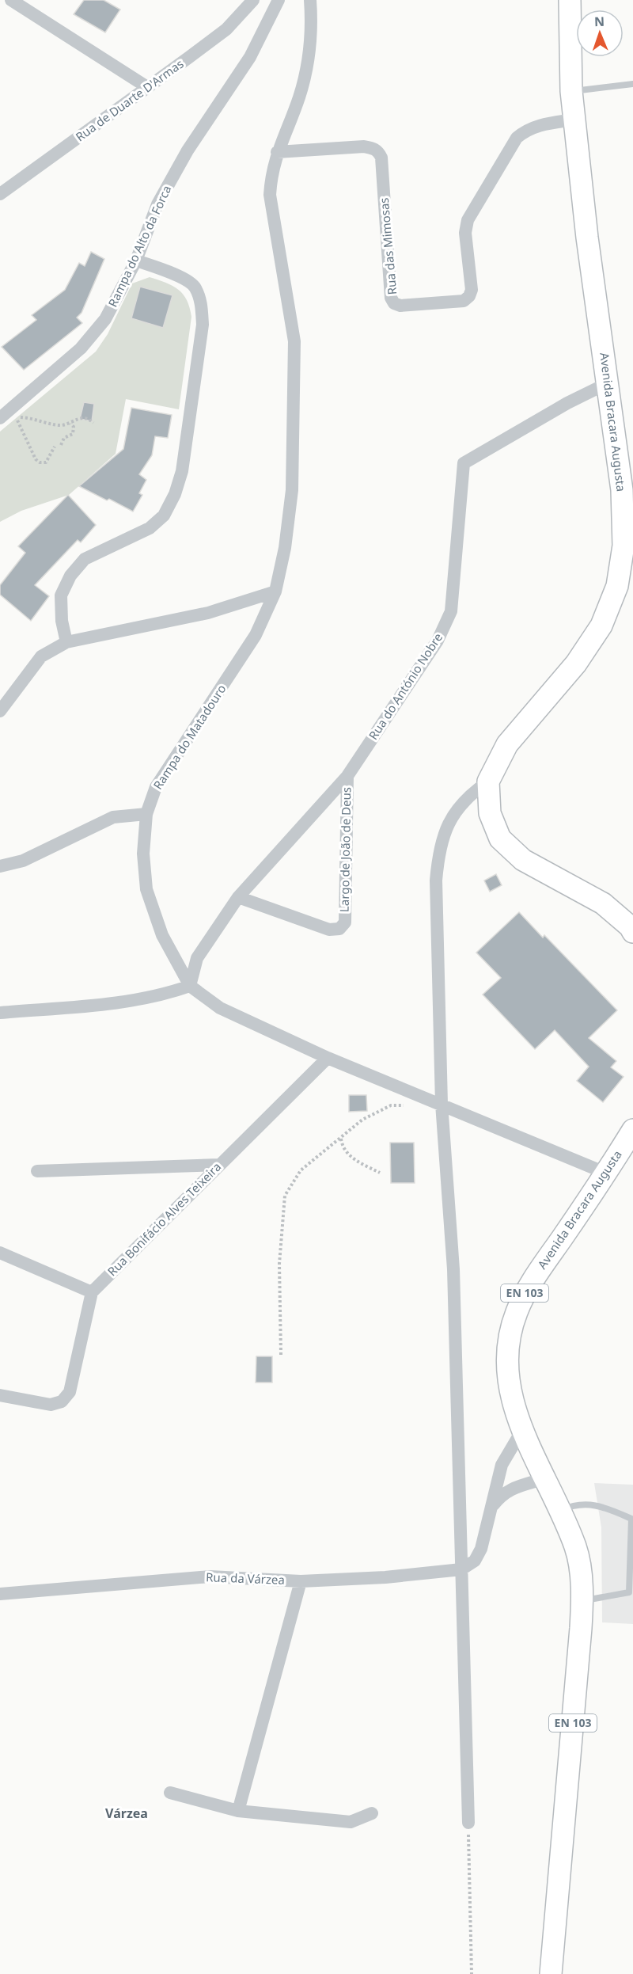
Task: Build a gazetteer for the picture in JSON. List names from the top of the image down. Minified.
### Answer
{"streets":{"main road":["Avenida Bracara Augusta","EN 103"],"street":["Rua de Duarte D'Armas","Rampa do Alto da Forca","Rua das Mimosas","Rua do António Nobre","Rampa do Matadouro","Largo de João de Deus","Rua Bonifácio Alves Teixeira","Rua da Várzea"]},"crossings":[["Rua das Mimosas","Avenida Bracara Augusta"],["Rua das Mimosas","Rampa do Matadouro"],["Avenida Bracara Augusta","Rua do António Nobre"],["Avenida Bracara Augusta","Rampa do Matadouro"],["Avenida Bracara Augusta","EN 103"],["Rua do António Nobre","Rampa do Matadouro"],["Rua do António Nobre","Largo de João de Deus"],["Rampa do Matadouro","Rua Bonifácio Alves Teixeira"]],"districts":["Várzea"],"north":"top"}
